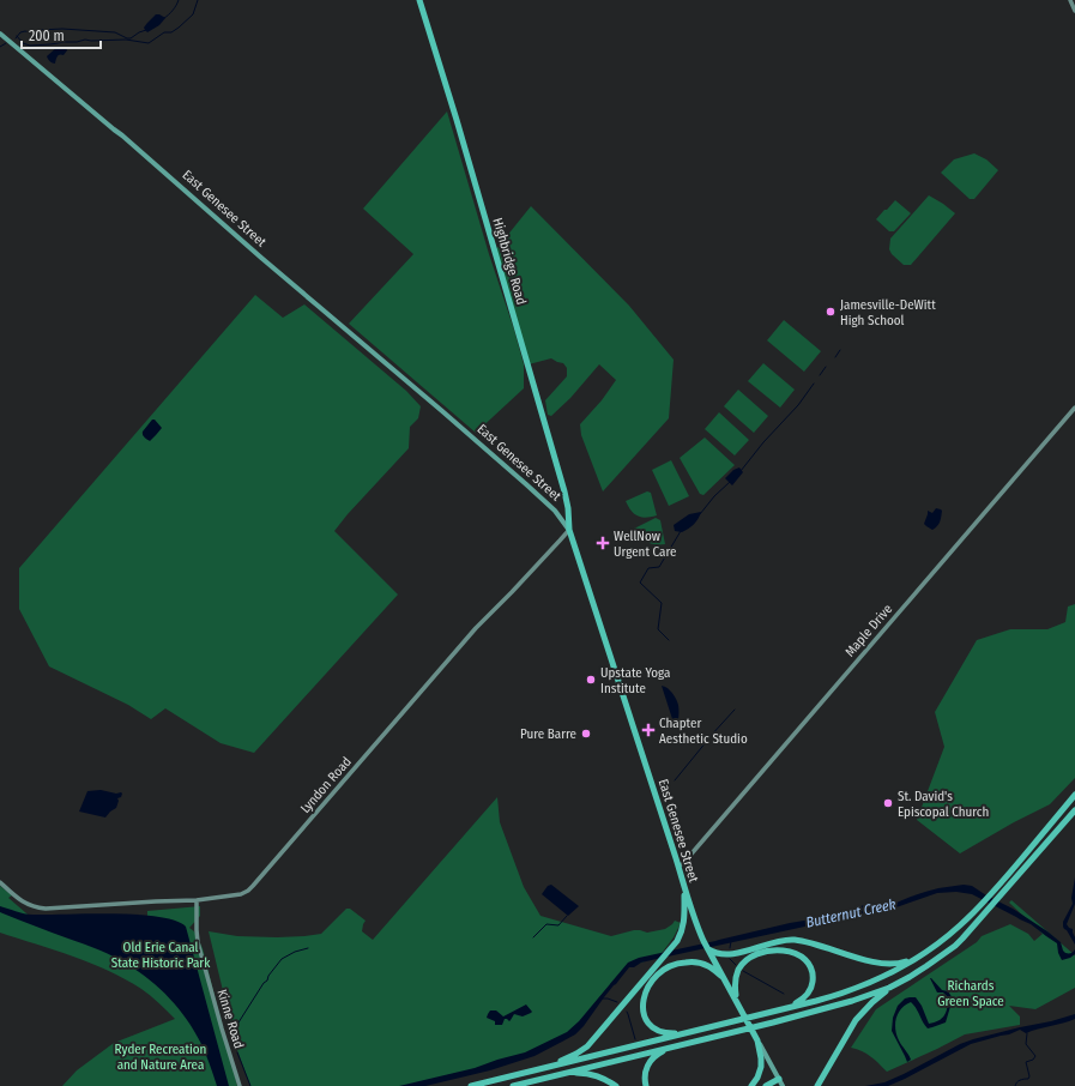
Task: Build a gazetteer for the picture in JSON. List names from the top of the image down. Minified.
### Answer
{"streets":{"highway":["East Genesee Street","Highbridge Road"],"street":["Maple Drive","Lyndon Road","Kinne Road"]},"crossings":[["East Genesee Street","Highbridge Road"],["East Genesee Street","Maple Drive"],["East Genesee Street","Lyndon Road"],["Highbridge Road","Lyndon Road"],["Lyndon Road","Kinne Road"]],"water":["Butternut Creek"],"parks":["Old Erie Canal State Historic Park","Richards Green Space","Ryder Recreation and Nature Area"],"places":{"other":["Jamesville-DeWitt High School","Upstate Yoga Institute","Pure Barre","St. David's Episcopal Church"],"health":["WellNow Urgent Care","Chapter Aesthetic Studio"]},"scale_bar":"200 m"}
